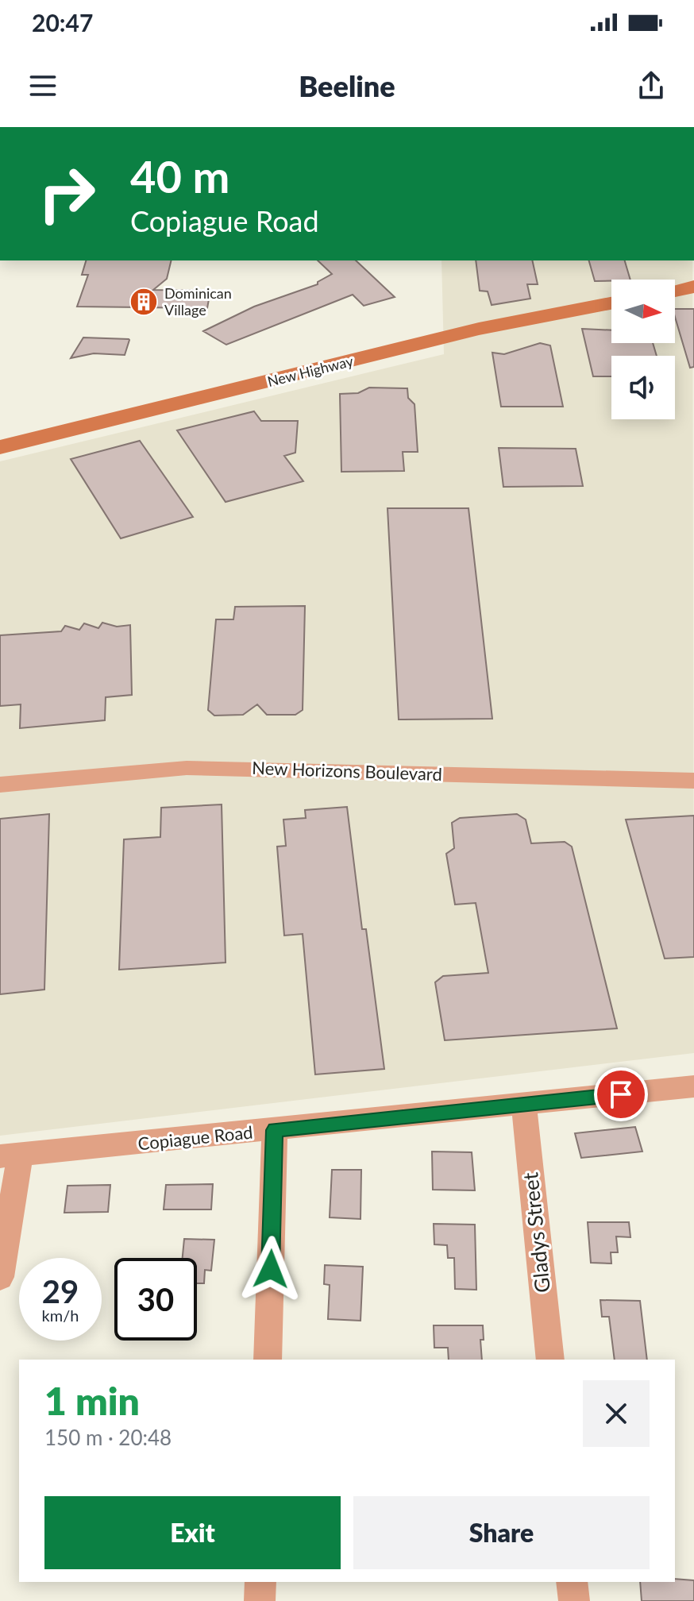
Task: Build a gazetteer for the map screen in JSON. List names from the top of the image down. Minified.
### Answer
{"streets":{"main road":["New Highway"],"street":["New Horizons Boulevard","Copiague Road","Gladys Street"]},"crossings":[["Copiague Road","Gladys Street"]],"places":{"building":["Dominican Village"]},"north":"right","page":{"status":"20:47","header":"Beeline","turn":["40 m","Copiague Road"],"speed":"29 km/h","limit":"30","heading":["1 min","150 m · 20:48"],"buttons":["Exit","Share"]}}
